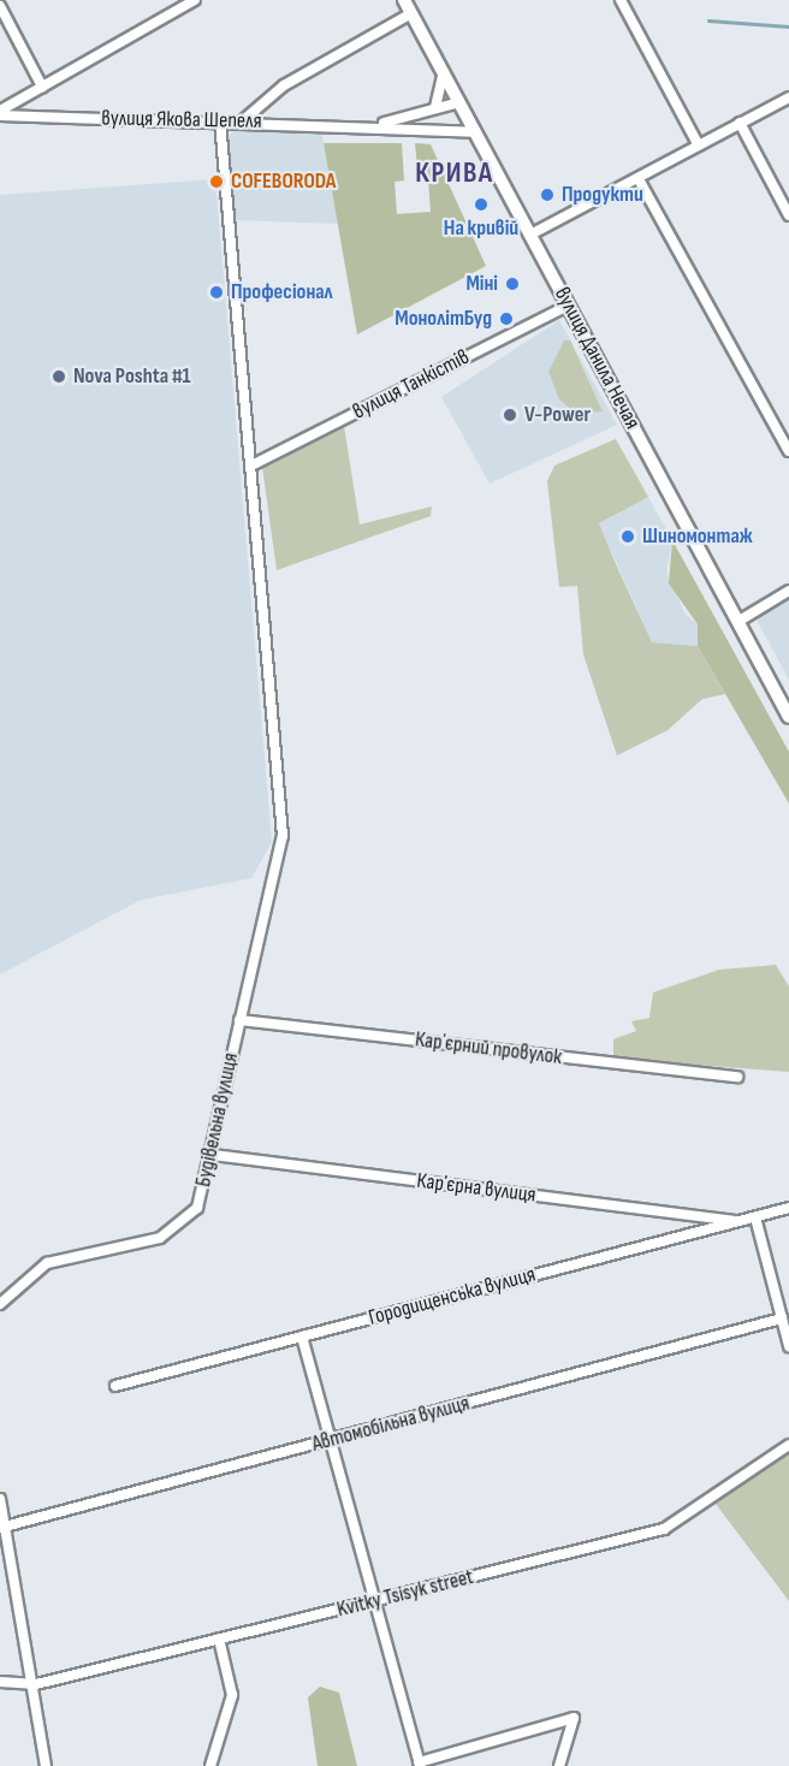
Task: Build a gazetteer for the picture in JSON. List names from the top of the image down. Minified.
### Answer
{"streets":{"main road":["вулиця Данила Нечая"],"street":["вулиця Якова Шепеля","вулиця Танкістів","Карʼєрний провулок","Будівельна вулиця","Карʼєрна вулиця","Городищенська вулиця","Автомобільна вулиця","Kvitky Tsisyk street"]},"crossings":[["вулиця Якова Шепеля","вулиця Данила Нечая"],["вулиця Якова Шепеля","Будівельна вулиця"],["вулиця Данила Нечая","вулиця Танкістів"],["вулиця Танкістів","Будівельна вулиця"],["Карʼєрний провулок","Будівельна вулиця"],["Будівельна вулиця","Карʼєрна вулиця"],["Карʼєрна вулиця","Городищенська вулиця"]],"districts":["КРИВА"],"places":["COFEBORODA","Продукти","На кривій","Міні","Професіонал","МонолітБуд","Nova Poshta #1","V-Power","Шиномонтаж"]}
